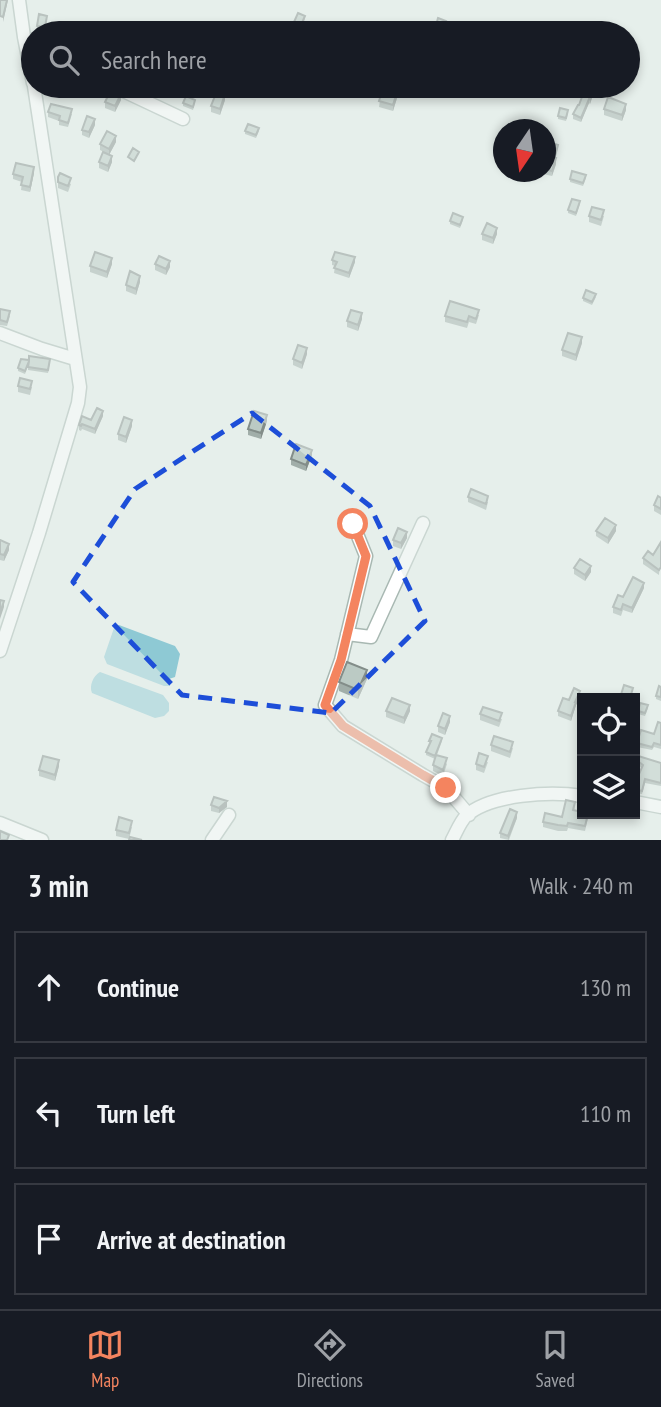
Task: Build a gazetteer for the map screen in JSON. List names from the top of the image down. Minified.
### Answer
{"north":"bottom","page":{"search":"Search here","heading":["3 min","Walk · 240 m"],"list":[["Continue","130 m"],["Turn left","110 m"],"Arrive at destination"],"nav":["Map","Directions","Saved"]}}
